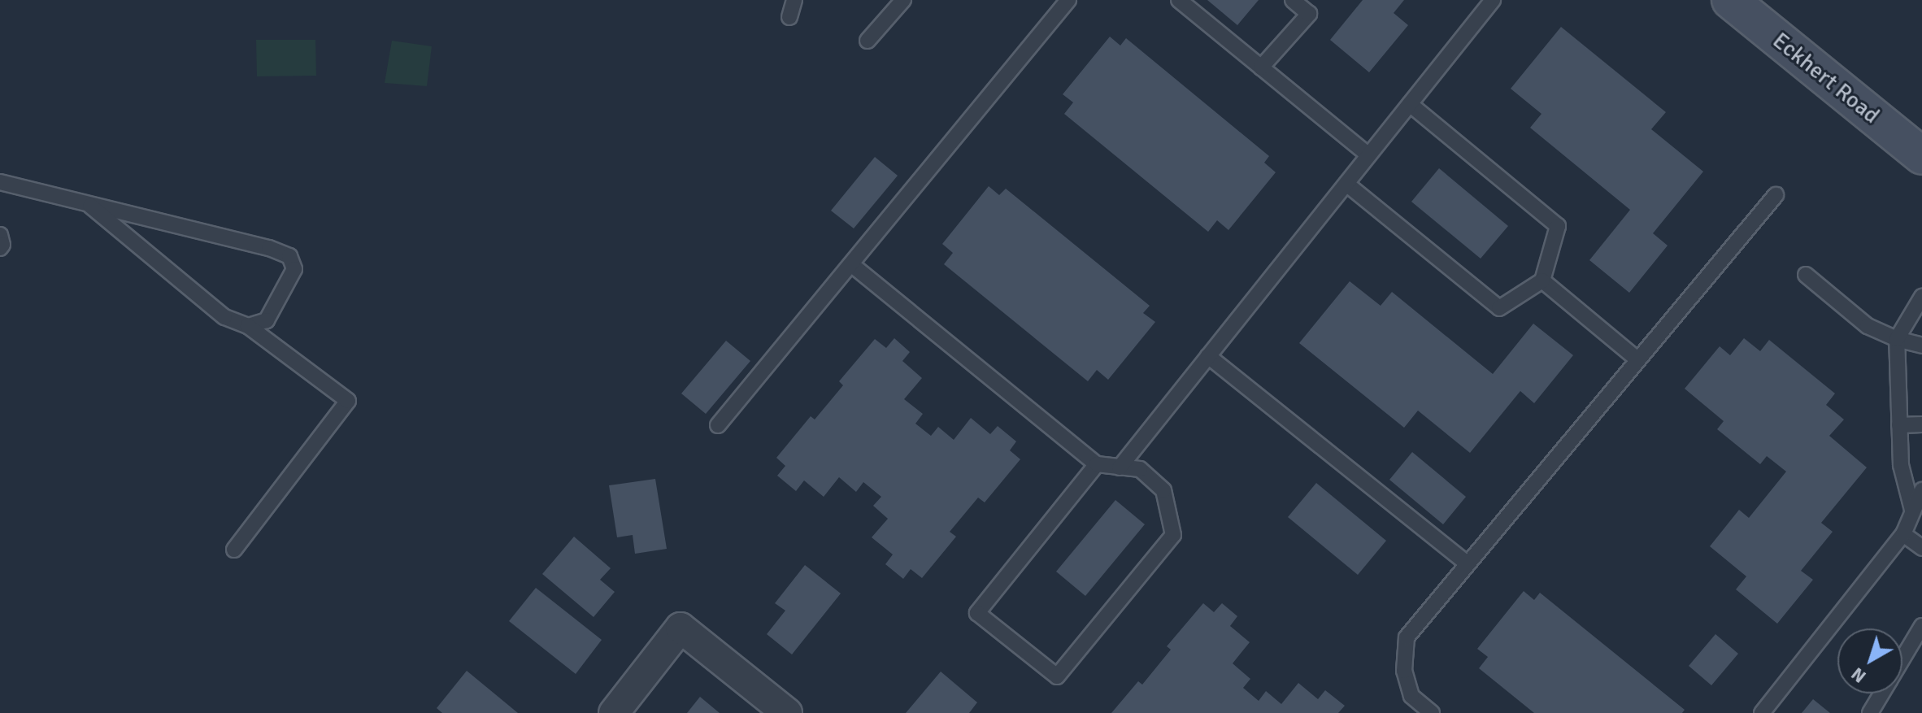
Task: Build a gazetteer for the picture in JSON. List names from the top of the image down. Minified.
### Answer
{"streets":{"main road":["Eckhert Road"]},"north":"bottom left"}
